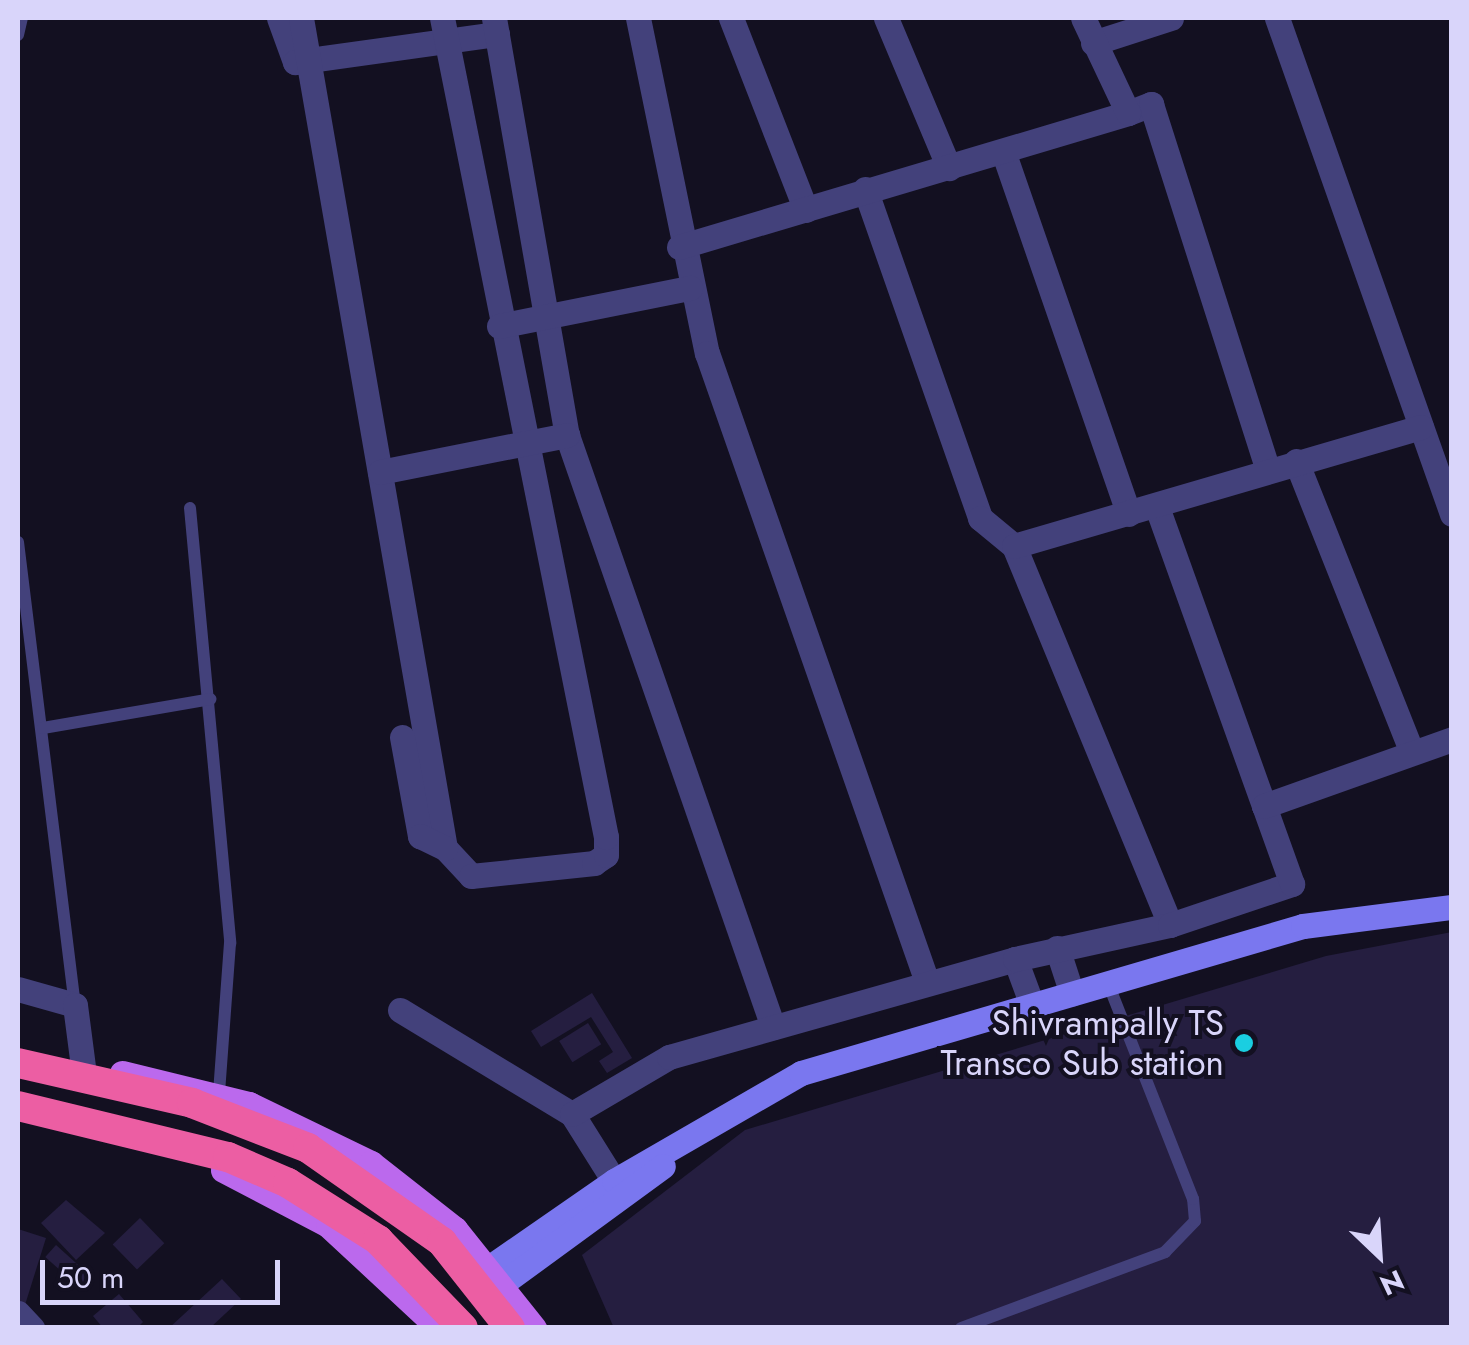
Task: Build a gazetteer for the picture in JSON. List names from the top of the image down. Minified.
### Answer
{"places":["Shivrampally TS Transco Sub station"],"scale_bar":"50 m","north":"bottom right"}
